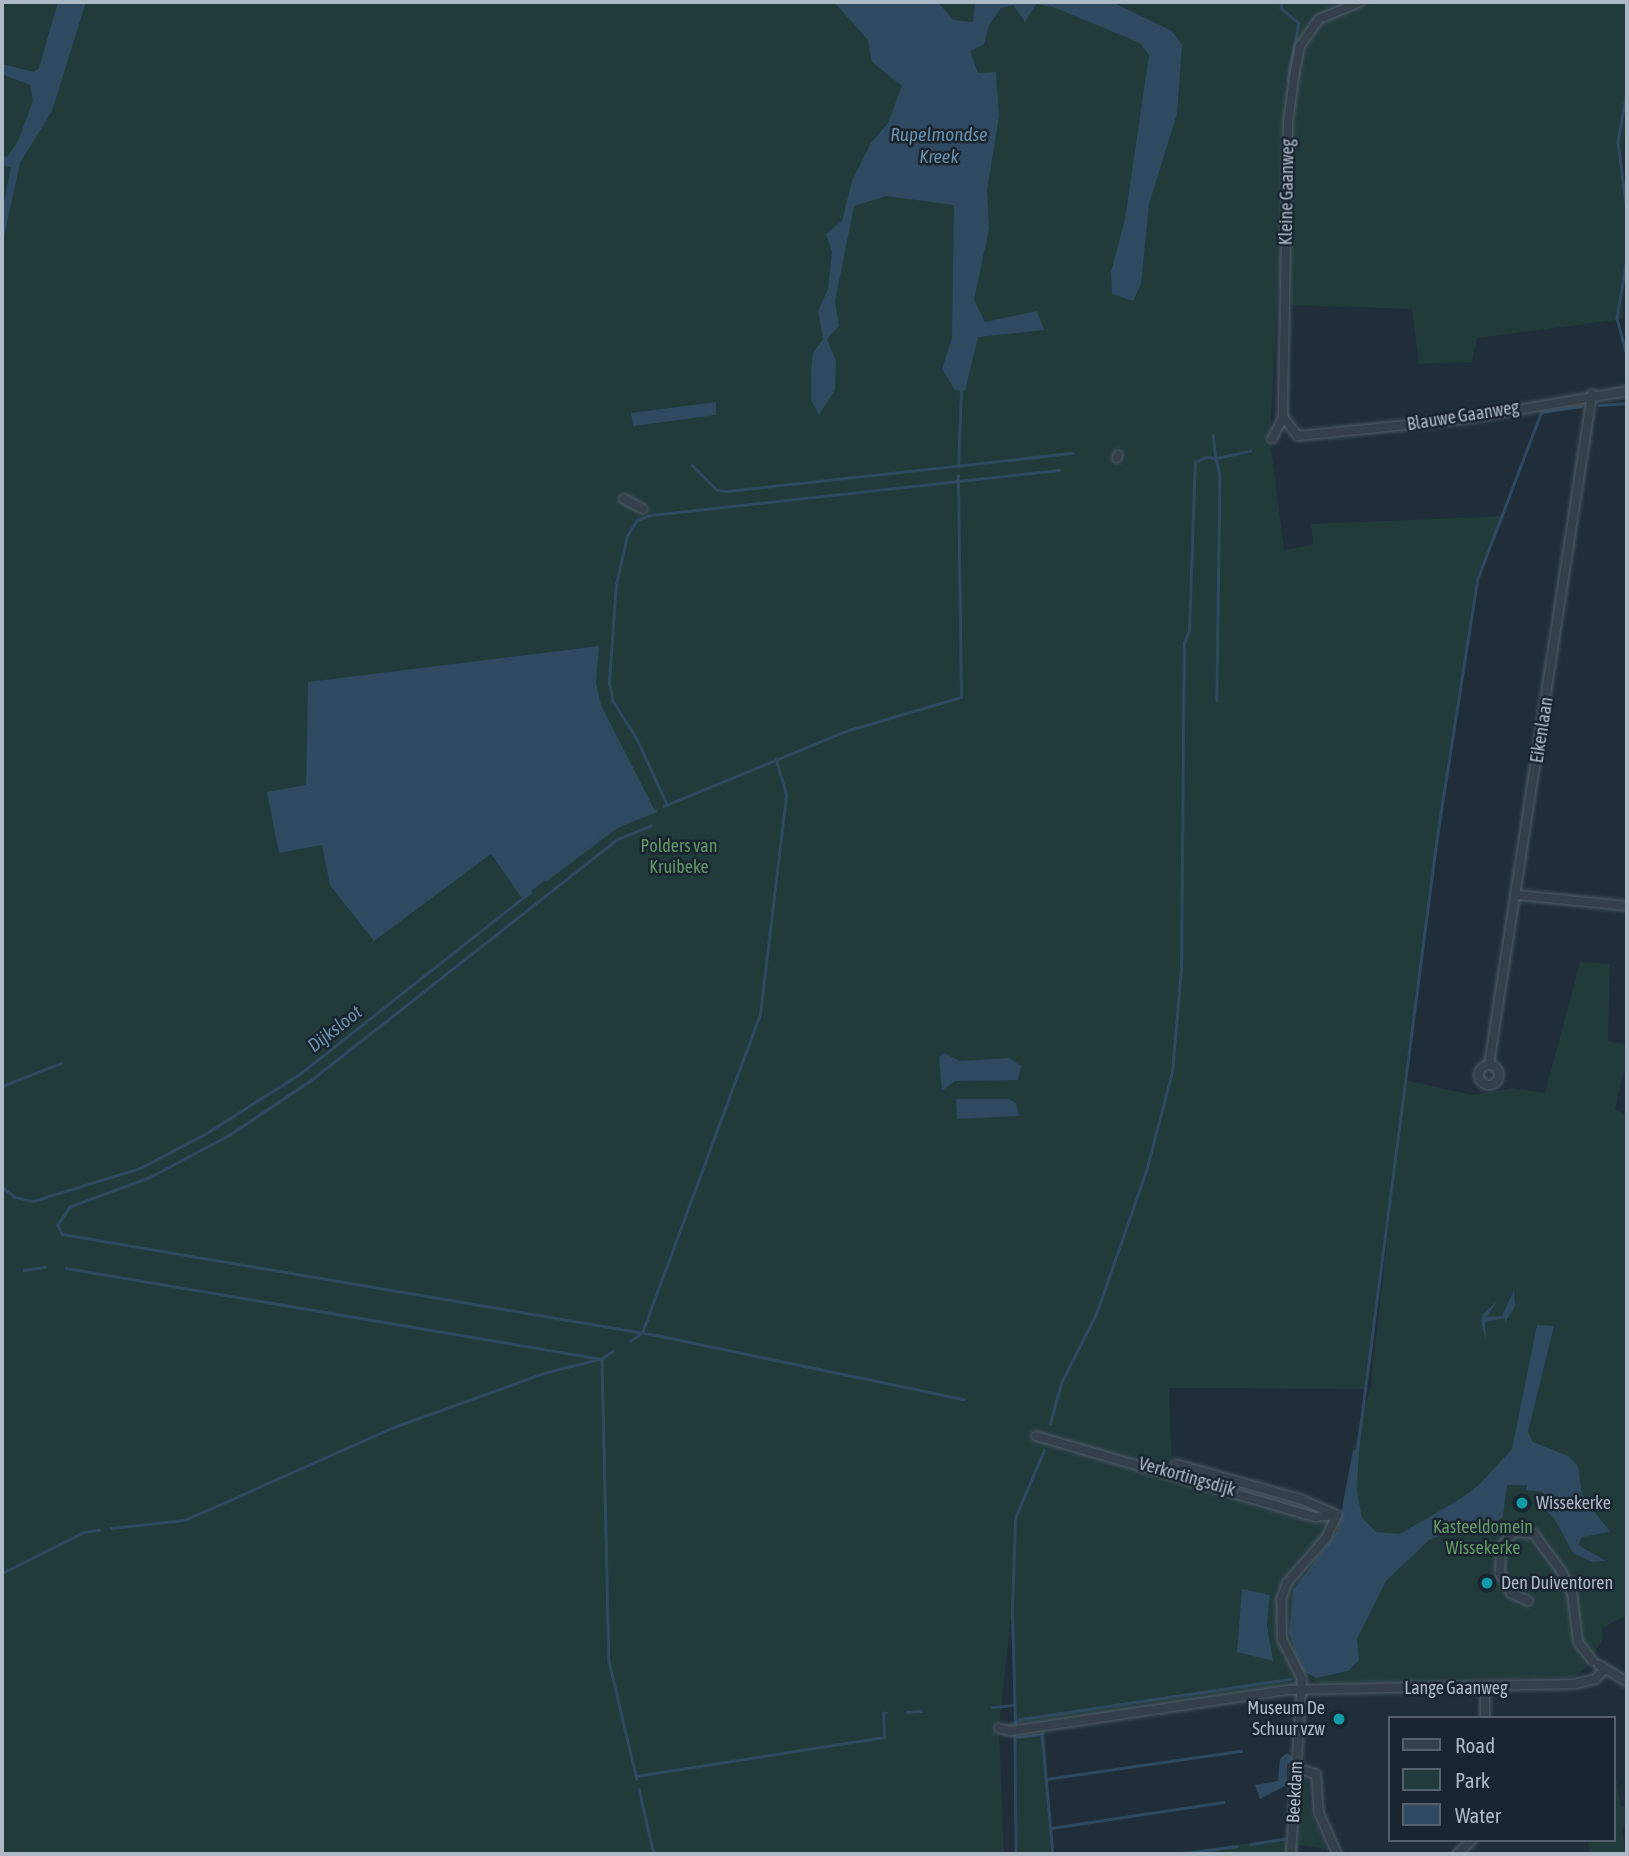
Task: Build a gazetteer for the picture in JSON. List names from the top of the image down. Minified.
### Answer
{"streets":{"street":["Kleine Gaanweg","Blauwe Gaanweg","Eikenlaan","Verkortingsdijk","Lange Gaanweg","Beekdam"]},"crossings":[["Kleine Gaanweg","Blauwe Gaanweg"],["Blauwe Gaanweg","Eikenlaan"],["Lange Gaanweg","Beekdam"]],"water":["Rupelmondse Kreek","Dijksloot"],"parks":["Polders van Kruibeke","Kasteeldomein Wissekerke"],"places":["Wissekerke","Den Duiventoren","Museum De Schuur vzw"],"legend":["Road","Park","Water"]}
